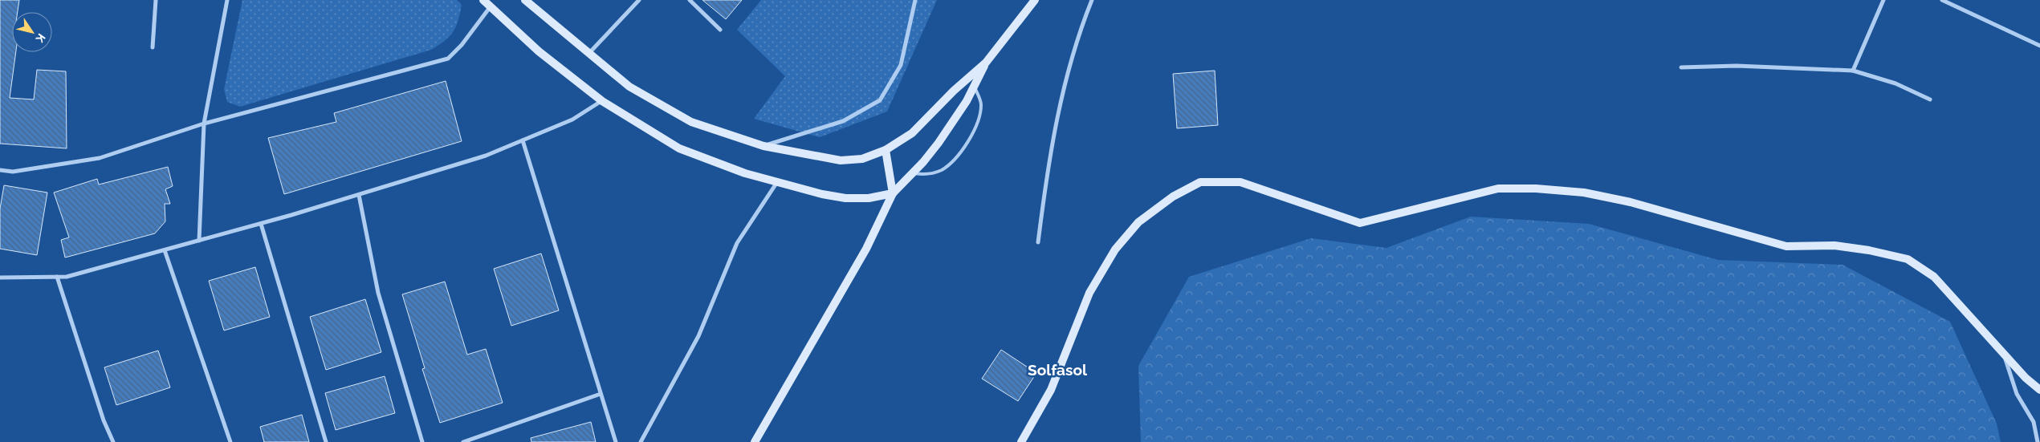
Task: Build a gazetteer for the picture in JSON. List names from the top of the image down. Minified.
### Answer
{"districts":["Solfasol"],"north":"bottom right"}
